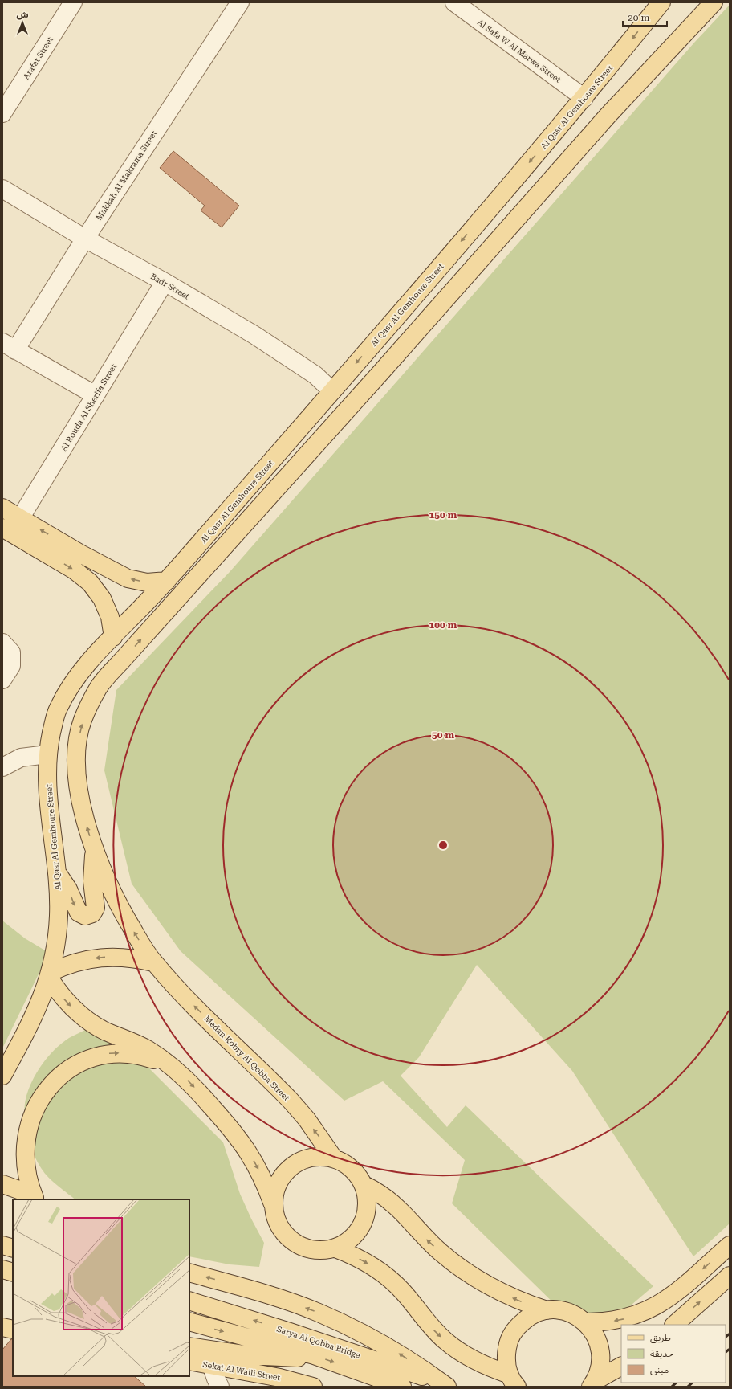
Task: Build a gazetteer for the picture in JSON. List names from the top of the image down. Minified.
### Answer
{"streets":{"main road":["Al Qasr Al Gemhoure Street","Medan Kobry Al Qobba Street","Sarya Al Qobba Bridge","Sekat Al Waili Street"],"street":["Al Safa W Al Marwa Street","Arafat Street","Makkah Al Makrama Street","Badr Street","Al Rouda Al Sherifa Street"]},"crossings":[["Al Safa W Al Marwa Street","Al Qasr Al Gemhoure Street"],["Al Qasr Al Gemhoure Street","Badr Street"],["Makkah Al Makrama Street","Badr Street"],["Badr Street","Al Rouda Al Sherifa Street"]],"legend":["طريق","حديقة","مبنى"],"scale_bar":"20 m","north":"top","rings":["150 m","100 m","50 m"]}
